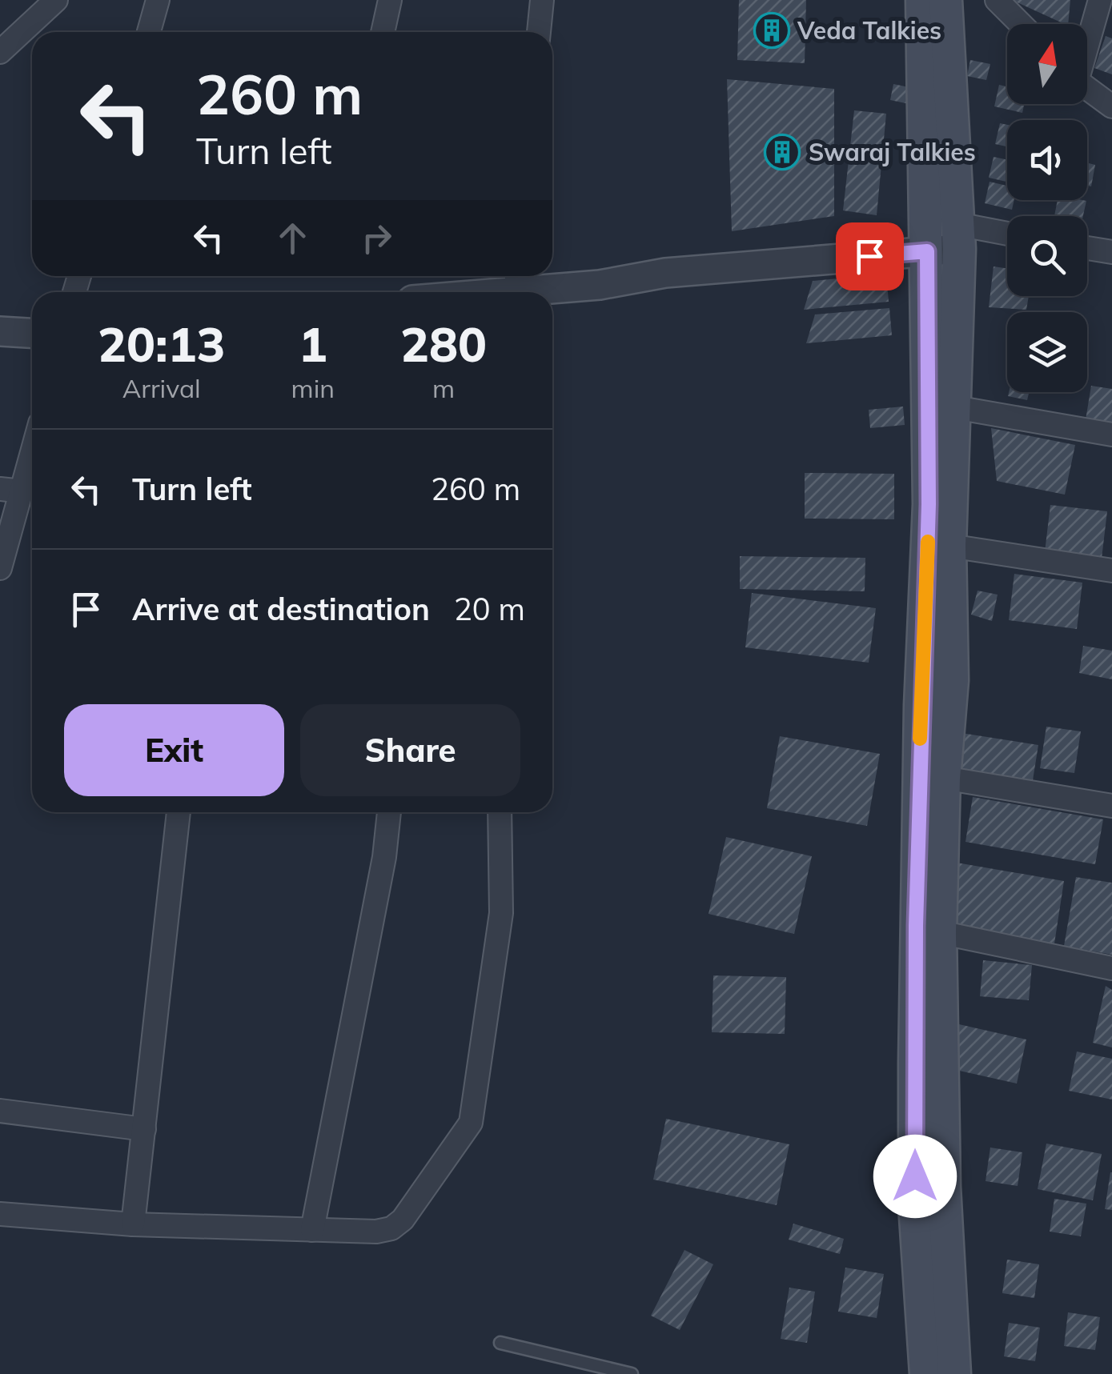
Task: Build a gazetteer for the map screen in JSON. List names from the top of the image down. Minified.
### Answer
{"places":{"building":["Veda Talkies","Swaraj Talkies"]},"north":"top","page":{"turn":["260 m","Turn left"],"eta":["20:13","Arrival","1","min","280","m"],"list":[{"name":"Turn left","value":"260 m"},{"name":"Arrive at destination","value":"20 m"}],"buttons":["Exit","Share"]}}
